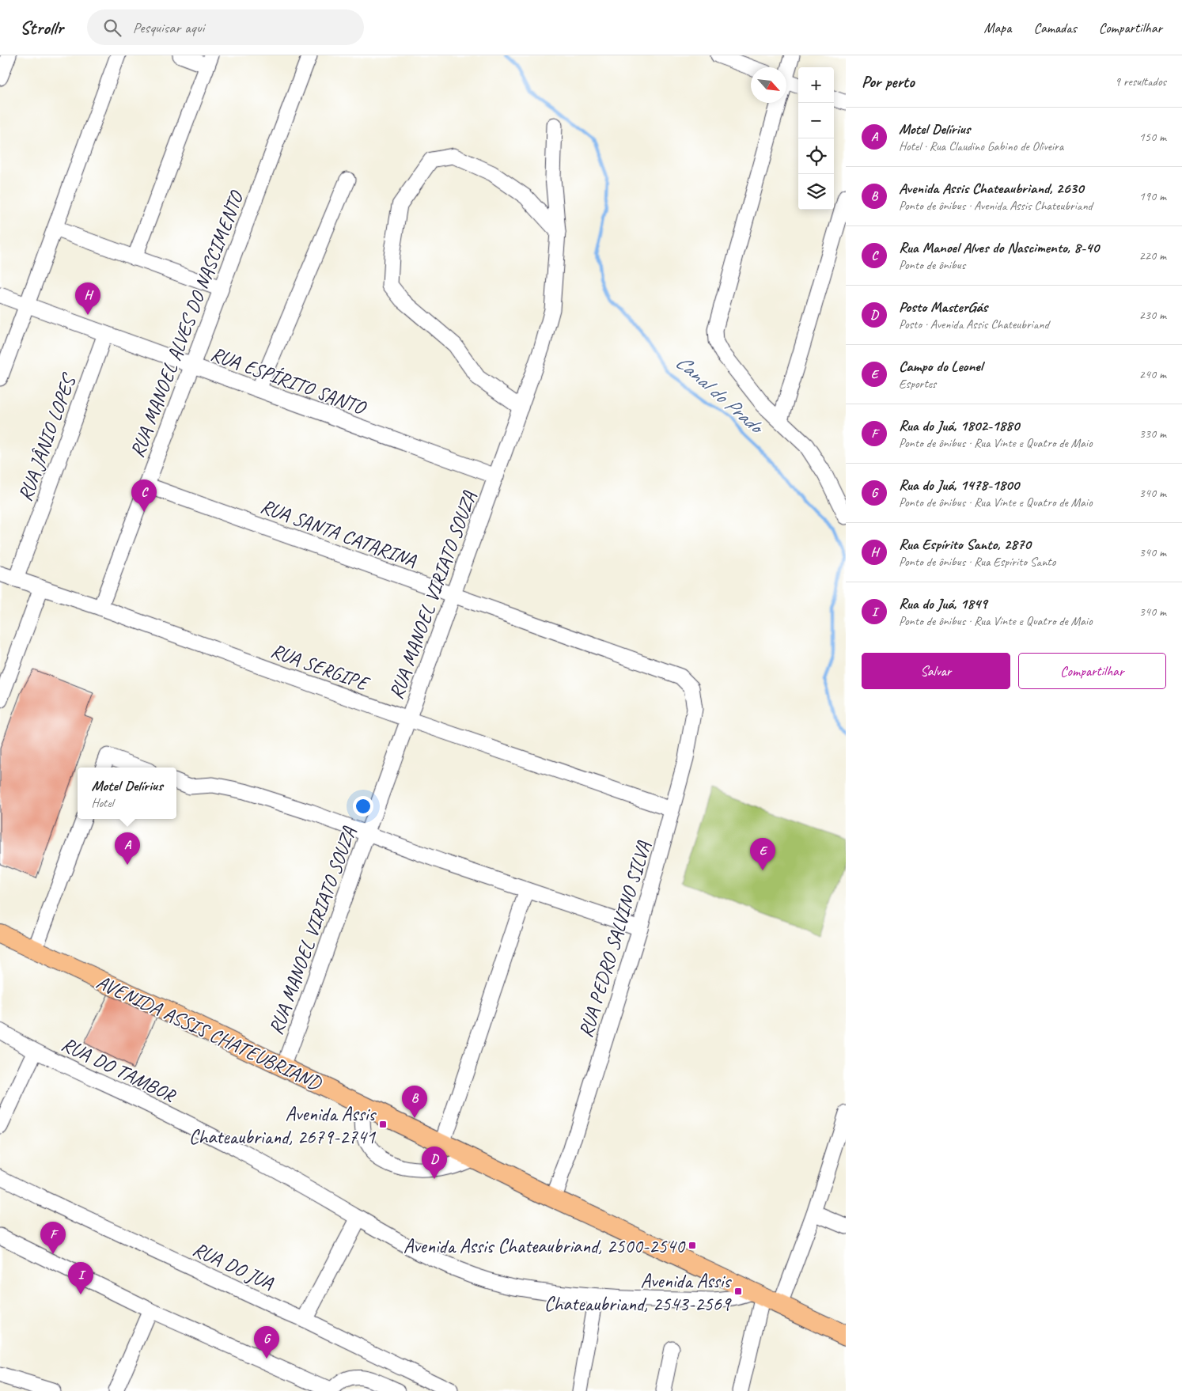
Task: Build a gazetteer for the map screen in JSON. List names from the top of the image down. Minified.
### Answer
{"streets":{"main road":["AVENIDA ASSIS CHATEUBRIAND"],"street":["RUA MANOEL ALVES DO NASCIMENTO","RUA ESPÍRITO SANTO","RUA JÂNIO LOPES","RUA SANTA CATARINA","RUA MANOEL VIRIATO SOUZA","RUA SERGIPE","RUA PEDRO SALVINO SILVA","RUA DO TAMBOR","RUA DO JUA"]},"crossings":[["RUA MANOEL ALVES DO NASCIMENTO","RUA ESPÍRITO SANTO"],["RUA MANOEL ALVES DO NASCIMENTO","RUA SANTA CATARINA"],["RUA MANOEL ALVES DO NASCIMENTO","RUA SERGIPE"],["RUA ESPÍRITO SANTO","RUA JÂNIO LOPES"],["RUA ESPÍRITO SANTO","RUA MANOEL VIRIATO SOUZA"],["RUA JÂNIO LOPES","RUA SERGIPE"],["RUA SANTA CATARINA","RUA MANOEL VIRIATO SOUZA"],["RUA SANTA CATARINA","RUA PEDRO SALVINO SILVA"],["RUA MANOEL VIRIATO SOUZA","RUA SERGIPE"],["RUA MANOEL VIRIATO SOUZA","AVENIDA ASSIS CHATEUBRIAND"],["RUA SERGIPE","RUA PEDRO SALVINO SILVA"],["RUA PEDRO SALVINO SILVA","AVENIDA ASSIS CHATEUBRIAND"],["AVENIDA ASSIS CHATEUBRIAND","RUA DO TAMBOR"]],"water":["Canal do Prado"],"places":{"transit":["Avenida Assis Chateaubriand, 2679-2741","Avenida Assis Chateaubriand, 2500-2540","Avenida Assis Chateaubriand, 2543-2569"]},"north":"bottom right","page":{"header":"Strollr","search":"Pesquisar aqui","nav":["Mapa","Camadas","Compartilhar"],"heading":["Por perto","9 resultados"],"map_buttons":["+","−"],"list":[{"mark":"A","name":"Motel Delírius","note":"Hotel · Rua Claudino Gabino de Oliveira","value":"150 m"},{"mark":"B","name":"Avenida Assis Chateaubriand, 2630","note":"Ponto de ônibus · Avenida Assis Chateubriand","value":"190 m"},{"mark":"C","name":"Rua Manoel Alves do Nascimento, 8-40","note":"Ponto de ônibus","value":"220 m"},{"mark":"D","name":"Posto MasterGás","note":"Posto · Avenida Assis Chateubriand","value":"230 m"},{"mark":"E","name":"Campo do Leonel","note":"Esportes","value":"240 m"},{"mark":"F","name":"Rua do Juá, 1802-1880","note":"Ponto de ônibus · Rua Vinte e Quatro de Maio","value":"330 m"},{"mark":"G","name":"Rua do Juá, 1478-1800","note":"Ponto de ônibus · Rua Vinte e Quatro de Maio","value":"340 m"},{"mark":"H","name":"Rua Espírito Santo, 2870","note":"Ponto de ônibus · Rua Espírito Santo","value":"340 m"},{"mark":"I","name":"Rua do Juá, 1849","note":"Ponto de ônibus · Rua Vinte e Quatro de Maio","value":"340 m"}],"pins":["H","C","A","E","B","D","F","I","G"],"buttons":["Salvar","Compartilhar"],"popup":["Motel Delírius","Hotel"]}}
